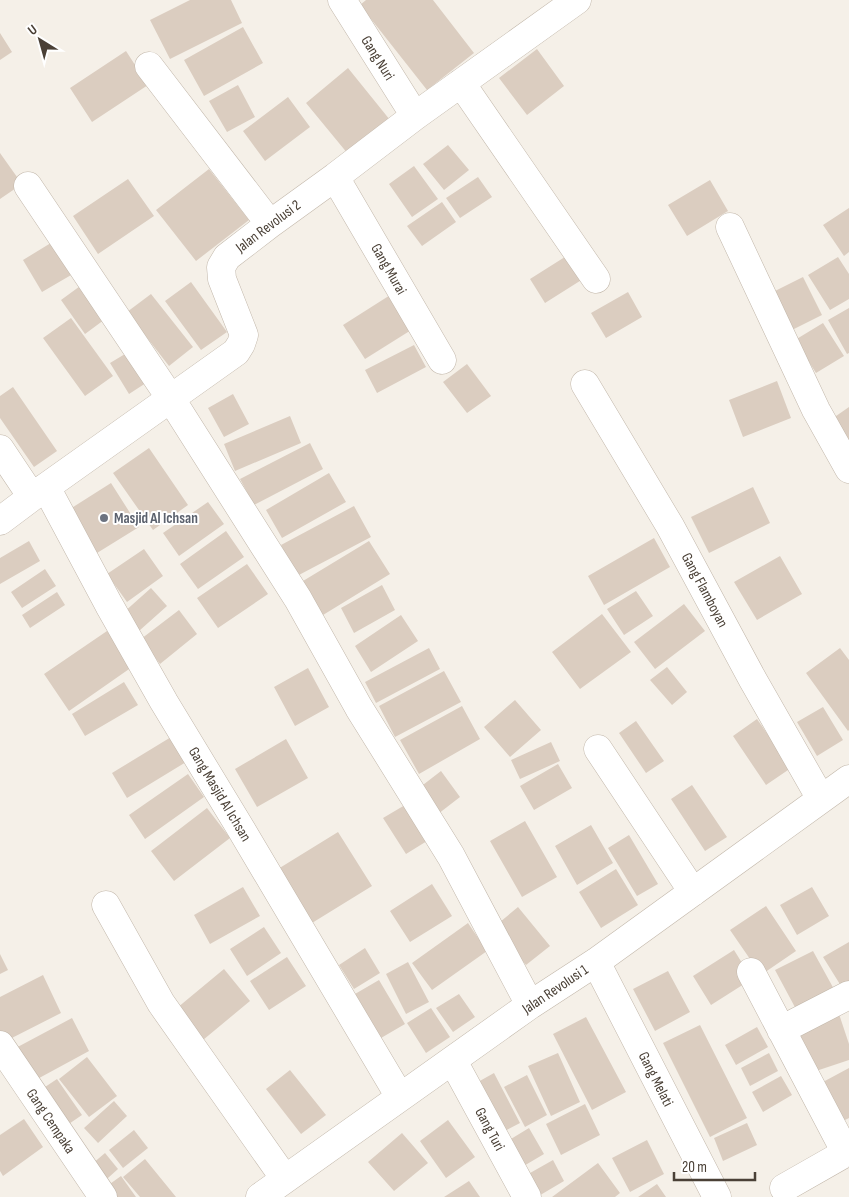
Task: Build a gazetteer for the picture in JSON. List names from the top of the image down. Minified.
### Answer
{"streets":{"street":["Gang Nuri","Jalan Revolusi 2","Gang Murai","Gang Flamboyan","Gang Masjid Al Ichsan","Jalan Revolusi 1","Gang Melati","Gang Cempaka","Gang Turi"]},"crossings":[["Gang Nuri","Jalan Revolusi 2"],["Jalan Revolusi 2","Gang Murai"],["Jalan Revolusi 2","Gang Masjid Al Ichsan"],["Gang Flamboyan","Jalan Revolusi 1"],["Gang Masjid Al Ichsan","Jalan Revolusi 1"],["Jalan Revolusi 1","Gang Melati"],["Jalan Revolusi 1","Gang Turi"]],"places":["Masjid Al Ichsan"],"scale_bar":"20 m","north":"top left"}
